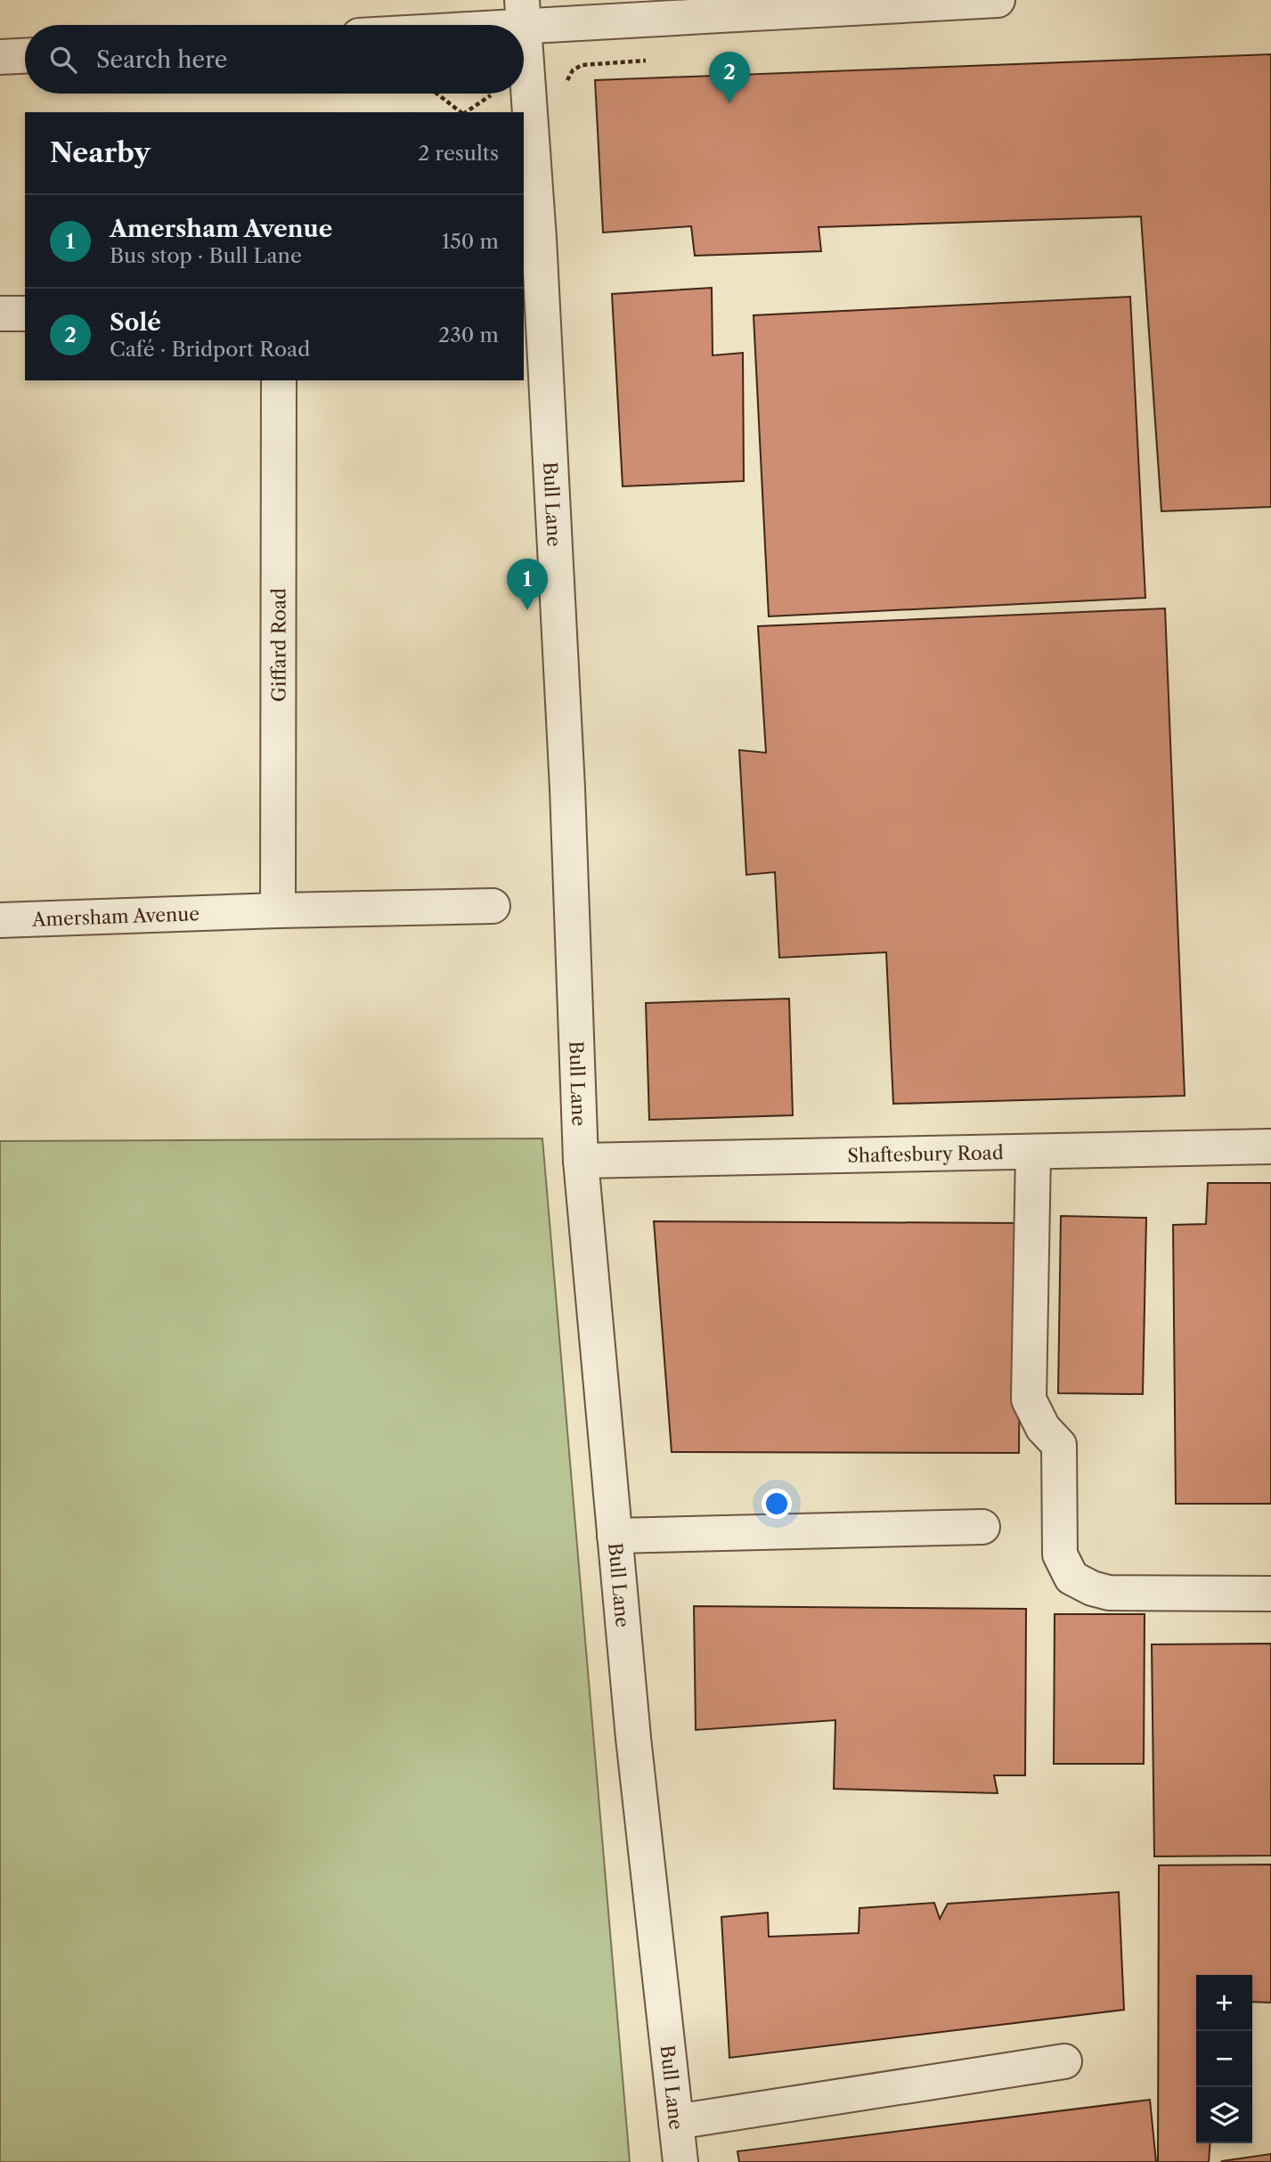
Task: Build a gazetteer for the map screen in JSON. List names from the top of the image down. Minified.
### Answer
{"streets":{"street":["Bull Lane","Giffard Road","Amersham Avenue","Shaftesbury Road"]},"crossings":[["Bull Lane","Shaftesbury Road"],["Giffard Road","Amersham Avenue"]],"page":{"search":"Search here","pins":["2","1"],"heading":["Nearby","2 results"],"list":[{"mark":"1","name":"Amersham Avenue","note":"Bus stop · Bull Lane","value":"150 m"},{"mark":"2","name":"Solé","note":"Café · Bridport Road","value":"230 m"}],"map_buttons":["+","−"]}}
